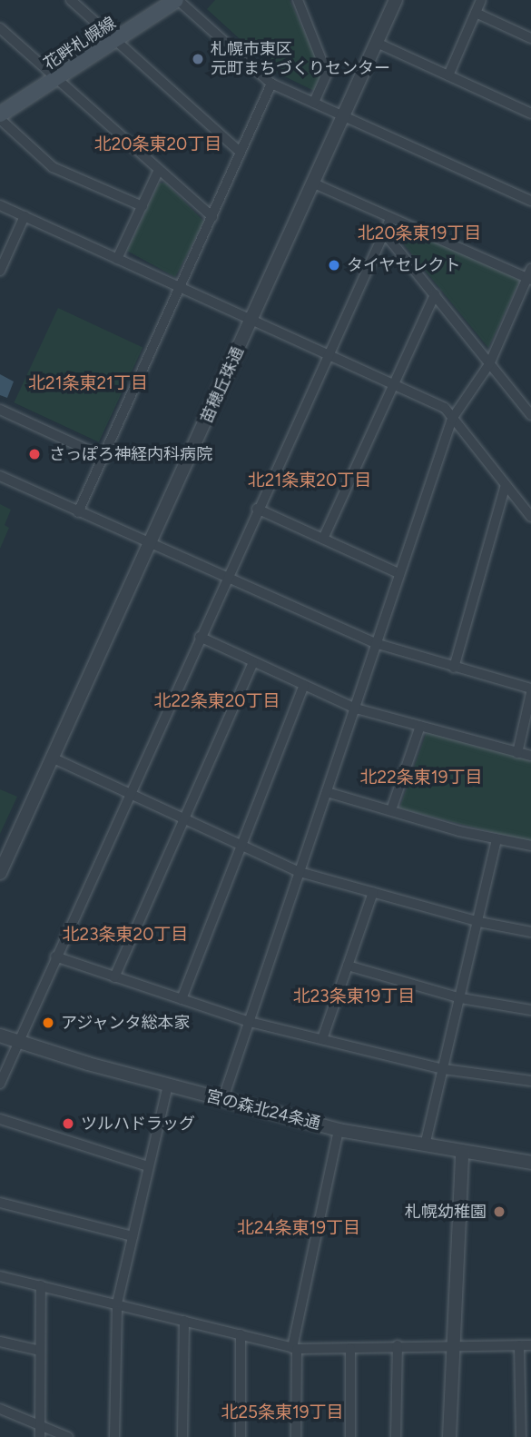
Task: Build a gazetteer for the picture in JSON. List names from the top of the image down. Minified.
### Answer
{"streets":{"main road":["花畔札幌線"],"street":["苗穂丘珠通","宮の森北24条通"]},"districts":["北20条東20丁目","北20条東19丁目","北21条東21丁目","北21条東20丁目","北22条東20丁目","北22条東19丁目","北23条東20丁目","北23条東19丁目","北24条東19丁目","北25条東19丁目"],"places":["札幌市東区 元町まちづくりセンター","タイヤセレクト","さっぽろ神経内科病院","アジャンタ総本家","ツルハドラッグ","札幌幼稚園"]}
